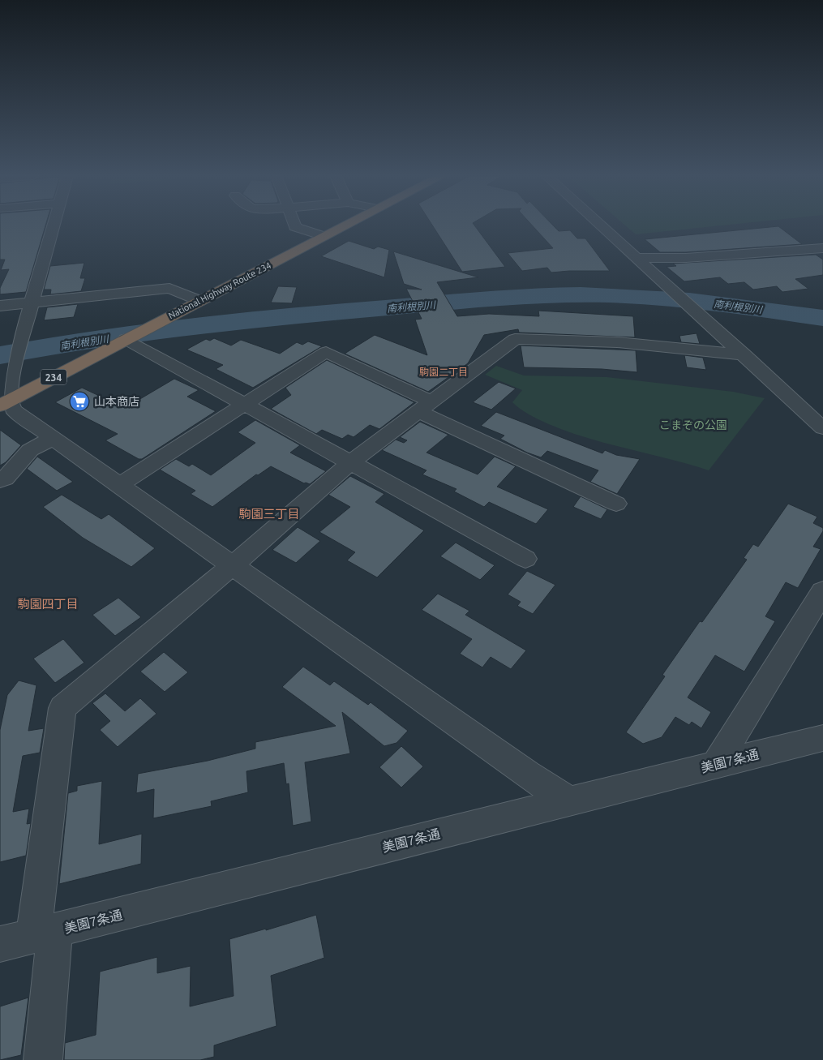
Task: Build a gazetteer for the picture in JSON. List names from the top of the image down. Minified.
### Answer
{"streets":{"highway":["National Highway Route 234","234"],"street":["美園7条通"]},"districts":["駒園二丁目","駒園三丁目","駒園四丁目"],"water":["南利根別川"],"parks":["こまぞの公園"],"places":{"supermarket":["山本商店"]}}
